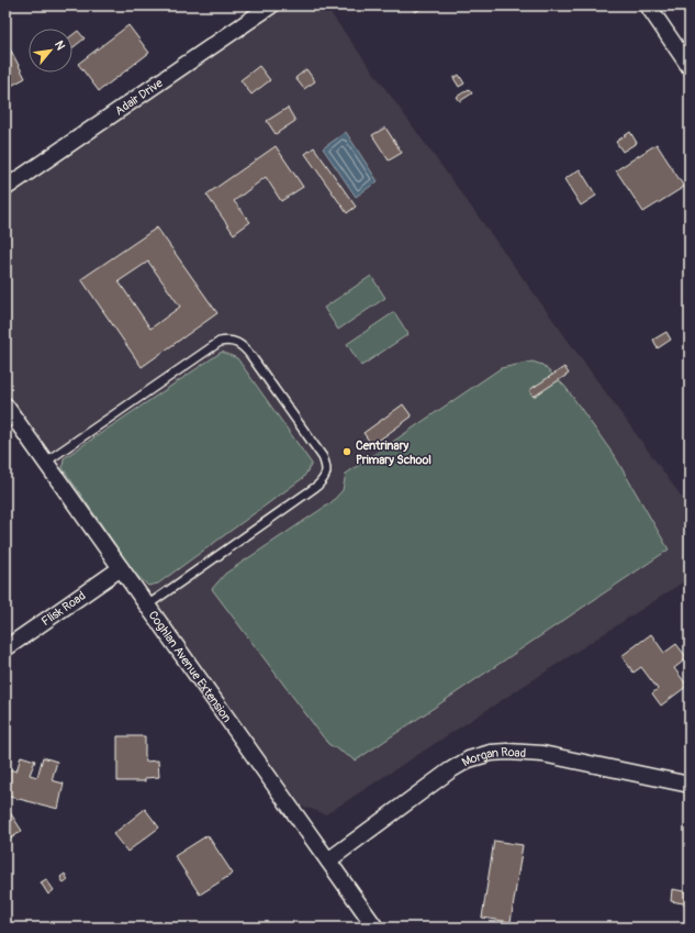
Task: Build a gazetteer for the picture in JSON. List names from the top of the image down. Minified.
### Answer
{"streets":{"street":["Adair Drive","Flisk Road","Coghlan Avenue Extension","Morgan Road"]},"crossings":[["Flisk Road","Coghlan Avenue Extension"],["Coghlan Avenue Extension","Morgan Road"]],"places":["Centrinary Primary School"],"north":"top right"}
